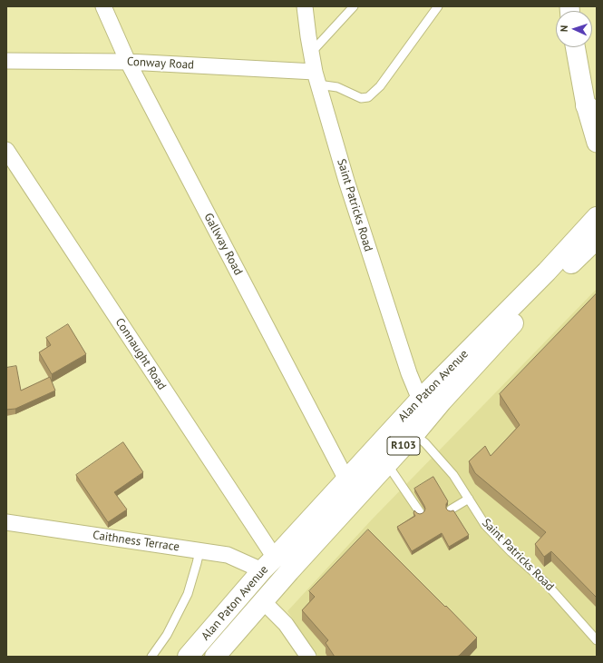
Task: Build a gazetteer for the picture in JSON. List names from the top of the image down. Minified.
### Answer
{"streets":{"main road":["Alan Paton Avenue","R103"],"street":["Conway Road","Saint Patricks Road","Gallway Road","Connaught Road","Caithness Terrace"]},"crossings":[["Conway Road","Saint Patricks Road"],["Conway Road","Gallway Road"],["Saint Patricks Road","Alan Paton Avenue"],["Gallway Road","Alan Paton Avenue"],["Connaught Road","Alan Paton Avenue"],["Connaught Road","Caithness Terrace"],["Alan Paton Avenue","Caithness Terrace"]],"north":"left"}
